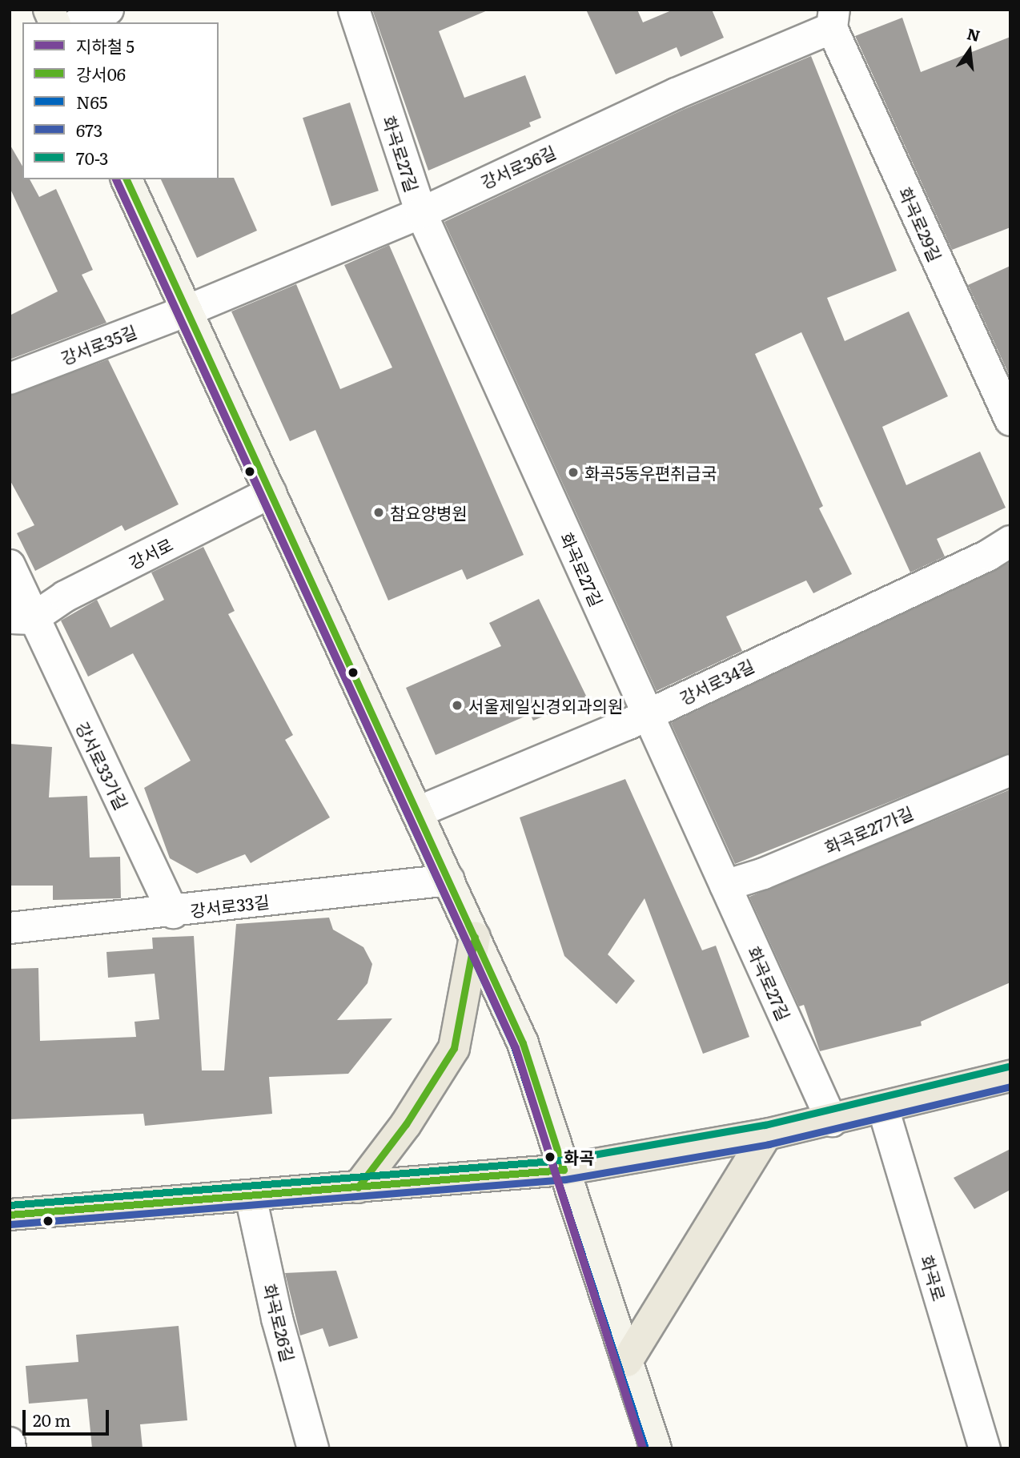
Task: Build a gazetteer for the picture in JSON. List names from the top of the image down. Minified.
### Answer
{"streets":{"street":["화곡로27길","강서로36길","화곡로29길","강서로35길","강서로","강서로34길","강서로33가길","화곡로27가길","강서로33길","화곡로","화곡로26길"]},"crossings":[["화곡로27길","강서로36길"],["화곡로27길","강서로34길"],["화곡로27길","화곡로27가길"],["강서로36길","화곡로29길"],["강서로36길","강서로35길"],["강서로","강서로33가길"],["강서로33가길","강서로33길"]],"places":["화곡5동우편취급국","참요양병원","서울제일신경외과의원","화곡"],"lines":["metro line 5","transit line 강서06","transit line N65","transit line 70-3","transit line 673"],"legend":["지하철 5","강서06","N65","673","70-3"],"scale_bar":"20 m","north":"top"}
